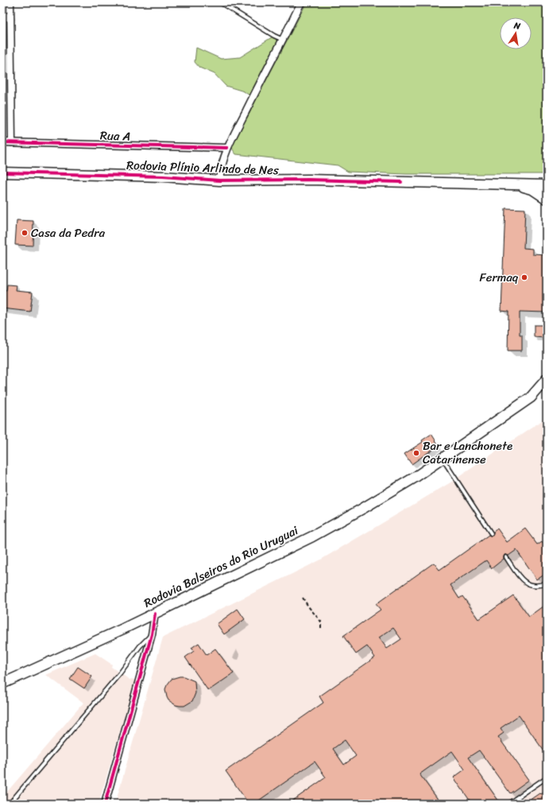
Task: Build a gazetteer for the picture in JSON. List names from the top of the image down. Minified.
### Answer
{"streets":{"main road":["Rodovia Plínio Arlindo de Nes","Rodovia Balseiros do Rio Uruguai"],"street":["Rua A"]},"places":["Casa da Pedra","Fermaq","Bar e Lanchonete Catarinense"],"north":"top"}
